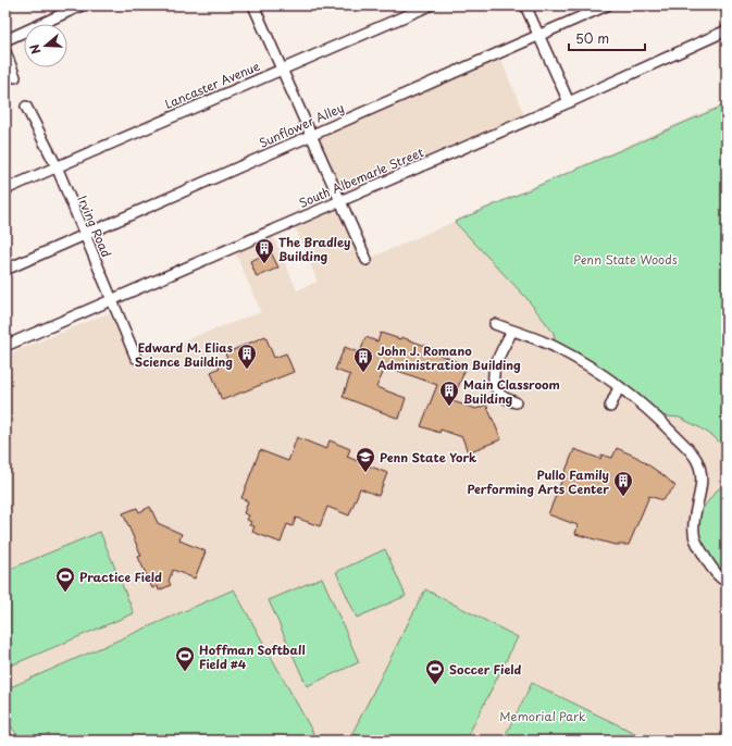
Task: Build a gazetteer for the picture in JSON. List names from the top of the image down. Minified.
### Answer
{"streets":{"street":["Lancaster Avenue","Sunflower Alley","South Albemarle Street","Irving Road"]},"crossings":[["Lancaster Avenue","Irving Road"],["Sunflower Alley","Irving Road"],["South Albemarle Street","Irving Road"]],"parks":["Penn State Woods","Memorial Park"],"places":{"building":["The Bradley Building","Edward M. Elias Science Building","John J. Romano Administration Building","Main Classroom Building","Pullo Family Performing Arts Center"],"school or university":["Penn State York"],"sports":["Practice Field","Hoffman Softball Field #4","Soccer Field"]},"scale_bar":"50 m","north":"left"}
